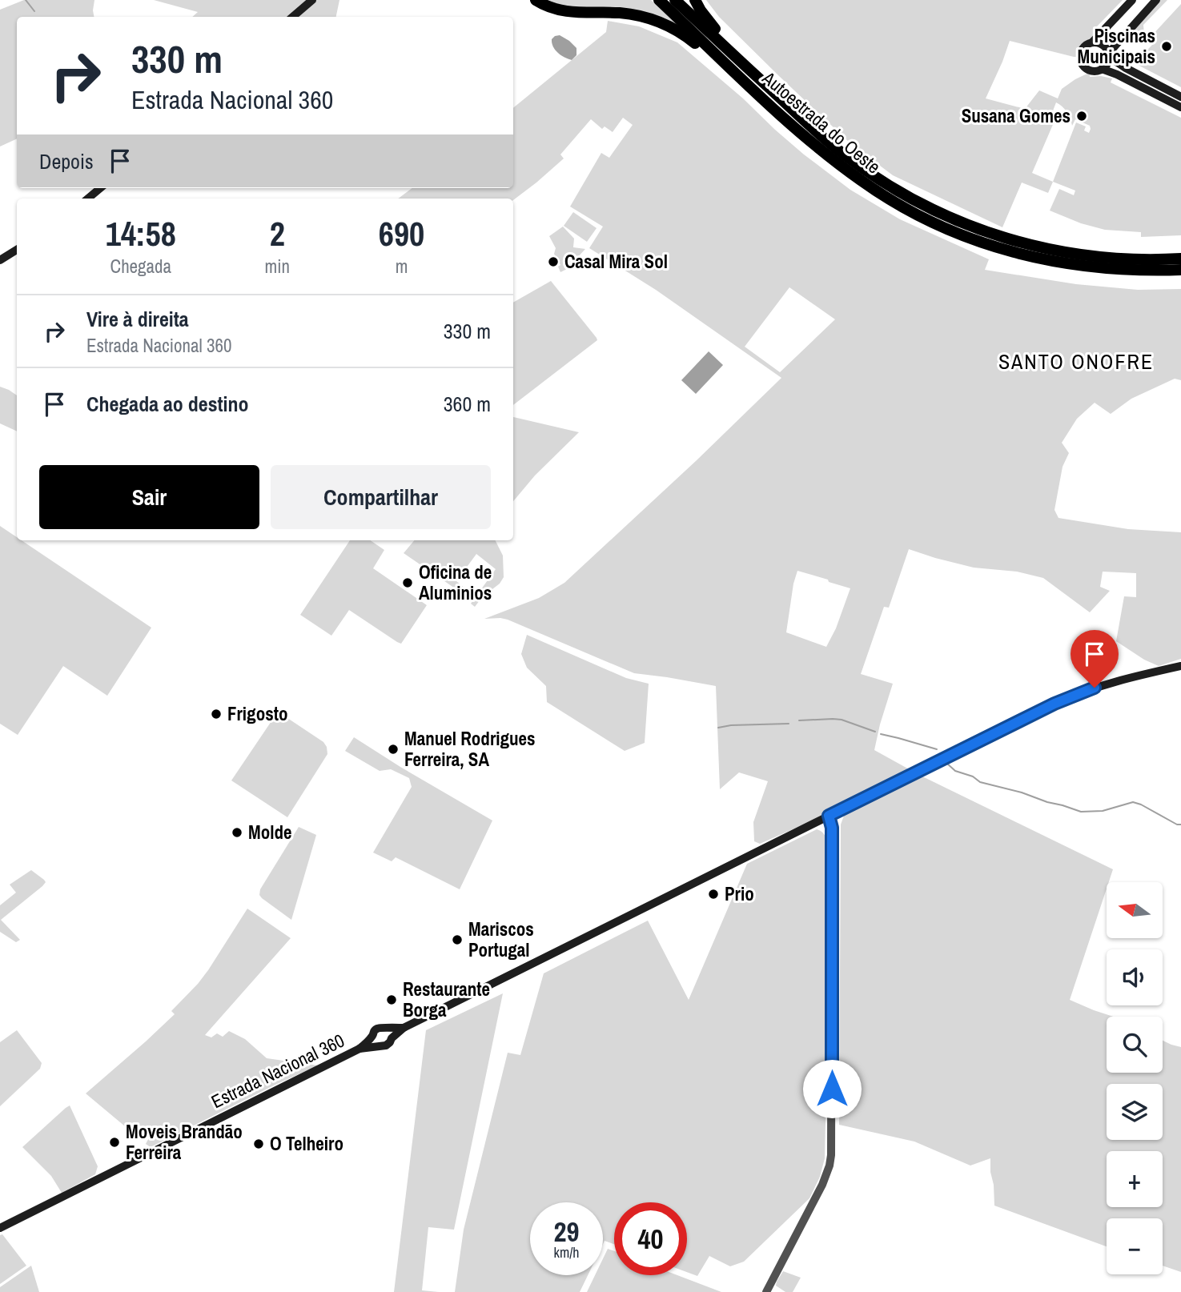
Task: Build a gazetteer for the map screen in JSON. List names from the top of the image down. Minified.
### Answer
{"streets":{"highway":["Autoestrada do Oeste"],"main road":["Estrada Nacional 360"]},"districts":["SANTO ONOFRE"],"places":["Piscinas Municipais","Susana Gomes","Casal Mira Sol","Oficina de Aluminios","Frigosto","Manuel Rodrigues Ferreira, SA","Molde","Prio","Mariscos Portugal","Restaurante Borga","Moveis Brandão Ferreira","O Telheiro"],"north":"left","page":{"turn":["330 m","Estrada Nacional 360"],"then":"Depois","eta":["14:58","Chegada","2","min","690","m"],"list":[{"name":"Vire à direita","note":"Estrada Nacional 360","value":"330 m"},{"name":"Chegada ao destino","value":"360 m"}],"buttons":["Sair","Compartilhar"],"map_buttons":["+","−"],"speed":"29 km/h","limit":"40"}}
